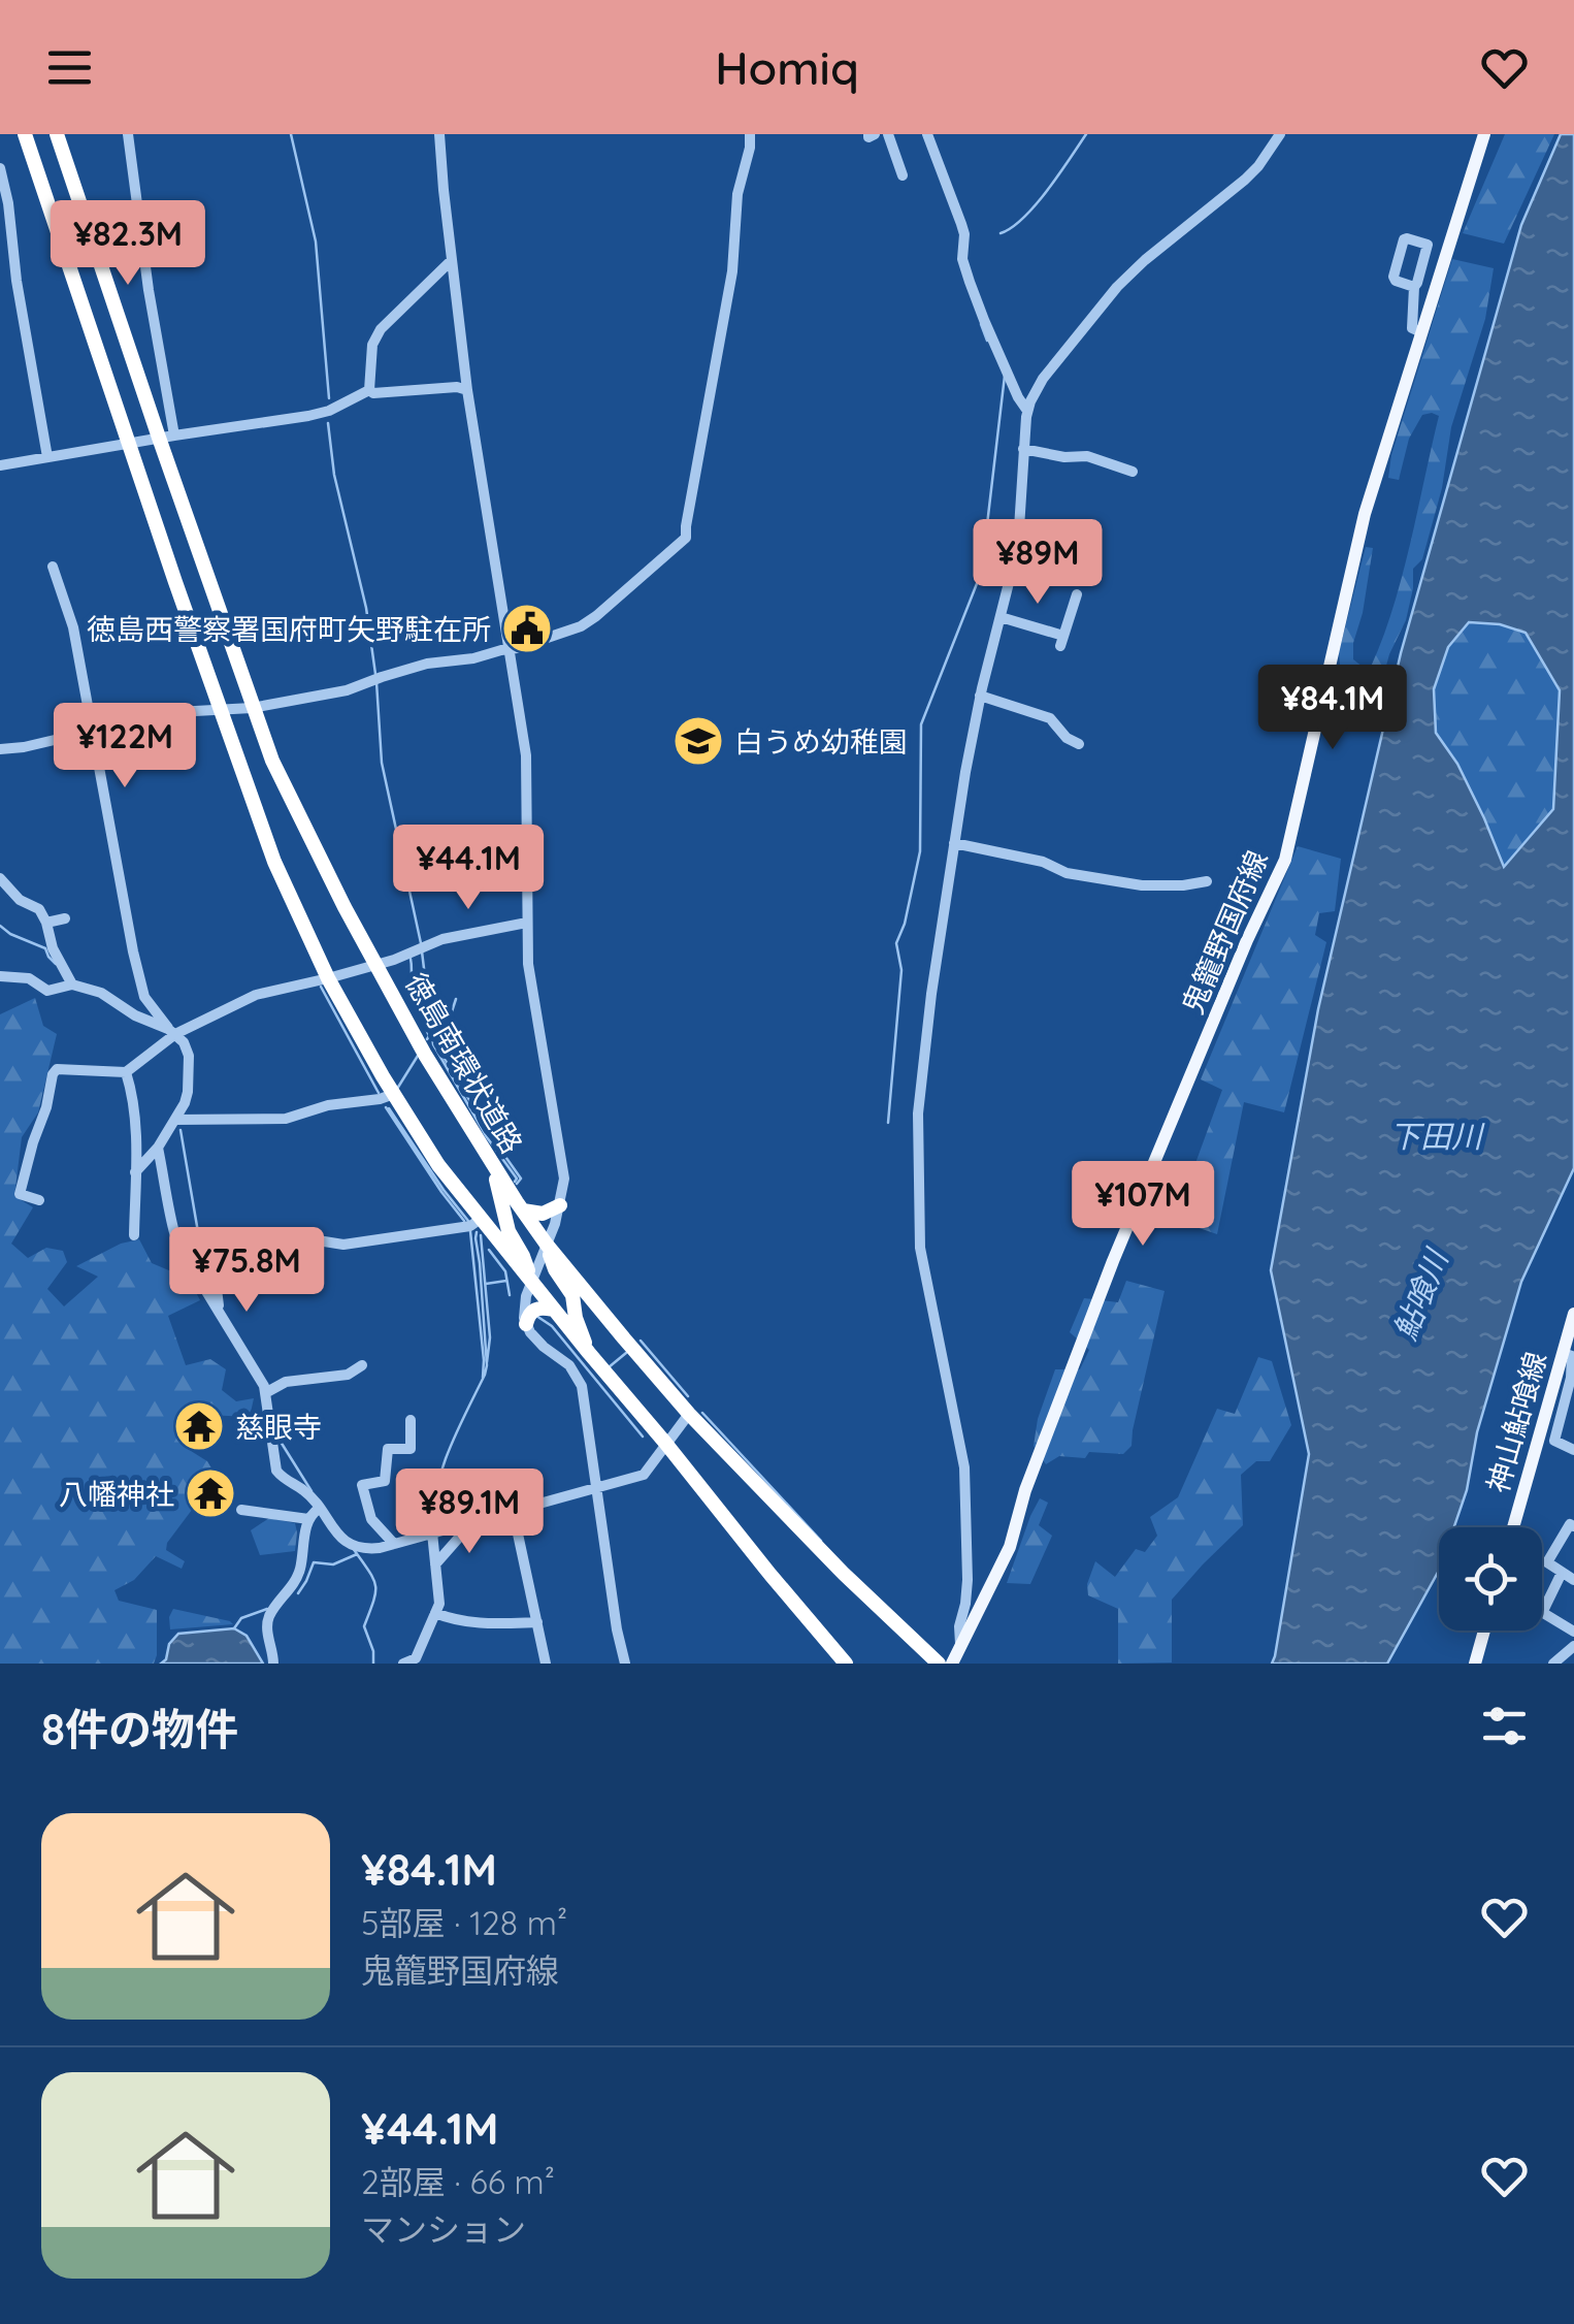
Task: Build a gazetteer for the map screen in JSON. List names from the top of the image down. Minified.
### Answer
{"streets":{"highway":["徳島南環状道路"],"main road":["鬼籠野国府線","神山鮎喰線"]},"water":["下田川","鮎喰川"],"places":{"public building":["徳島西警察署国府町矢野駐在所"],"school or university":["白うめ幼稚園"],"temple":["慈眼寺","八幡神社"]},"page":{"header":"Homiq","price":["¥82.3M","¥89M","¥84.1M","¥122M","¥44.1M","¥107M","¥75.8M","¥89.1M"],"heading":"8件の物件","list":[{"name":"¥84.1M","note":"5部屋 · 128 m² · 鬼籠野国府線"},{"name":"¥44.1M","note":"2部屋 · 66 m² · マンション"}]}}
